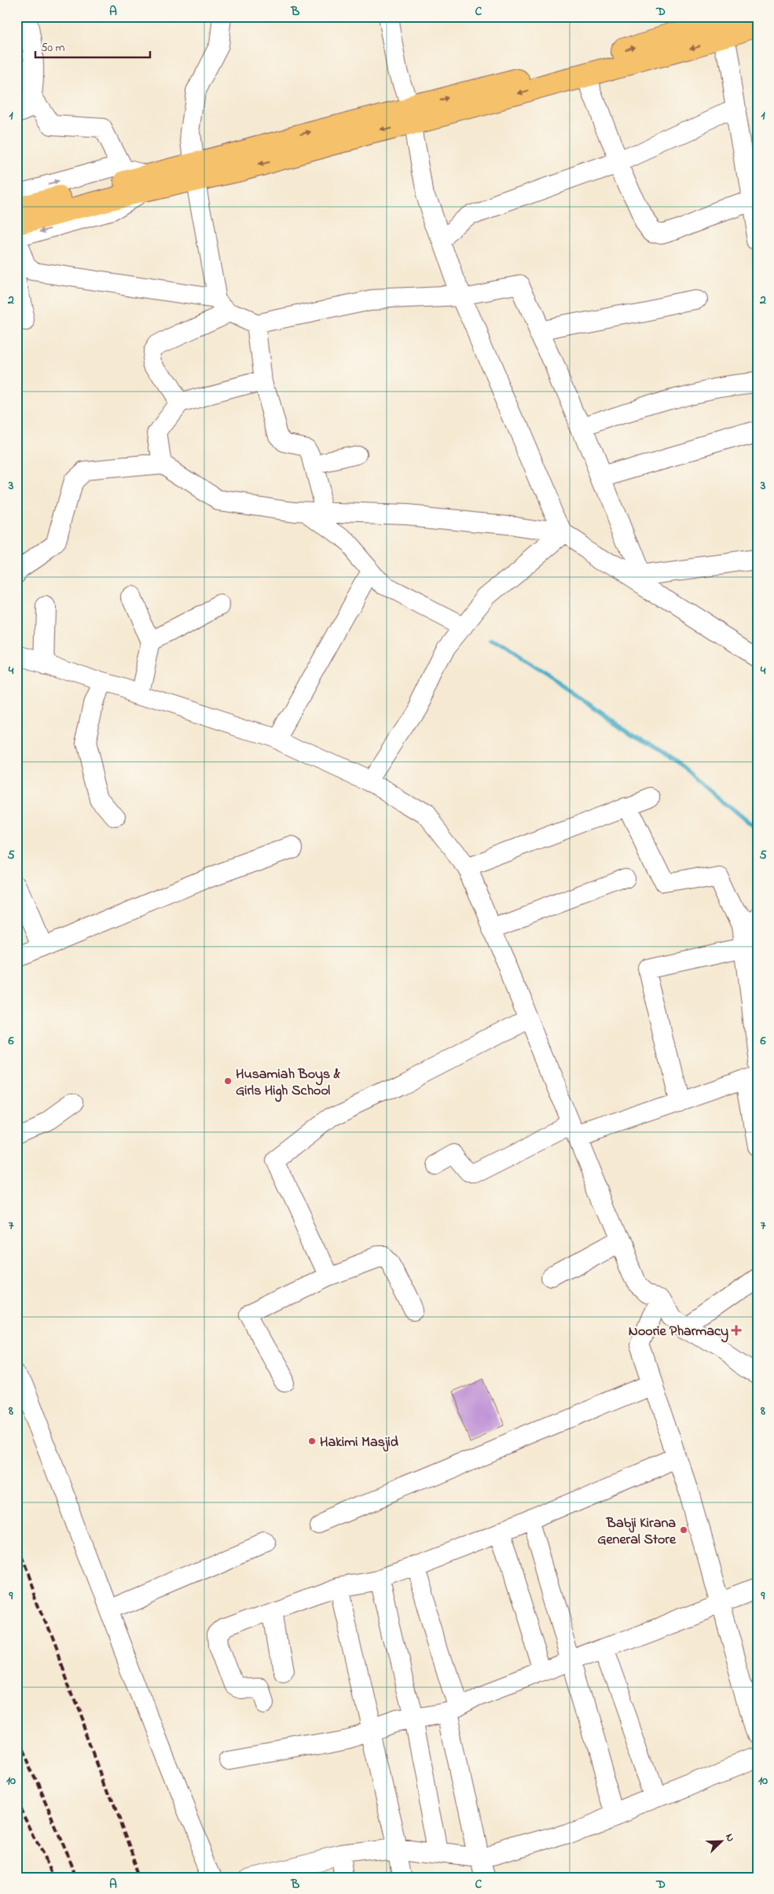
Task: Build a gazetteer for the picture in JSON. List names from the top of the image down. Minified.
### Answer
{"places":{"other":["Husamiah Boys & Girls High School","Hakimi Masjid","Babji Kirana General Store"],"health":["Noorie Pharmacy"]},"scale_bar":"50 m","north":"top right","grid":{"columns":["A","B","C","D"],"rows":["1","2","3","4","5","6","7","8","9","10"]}}
